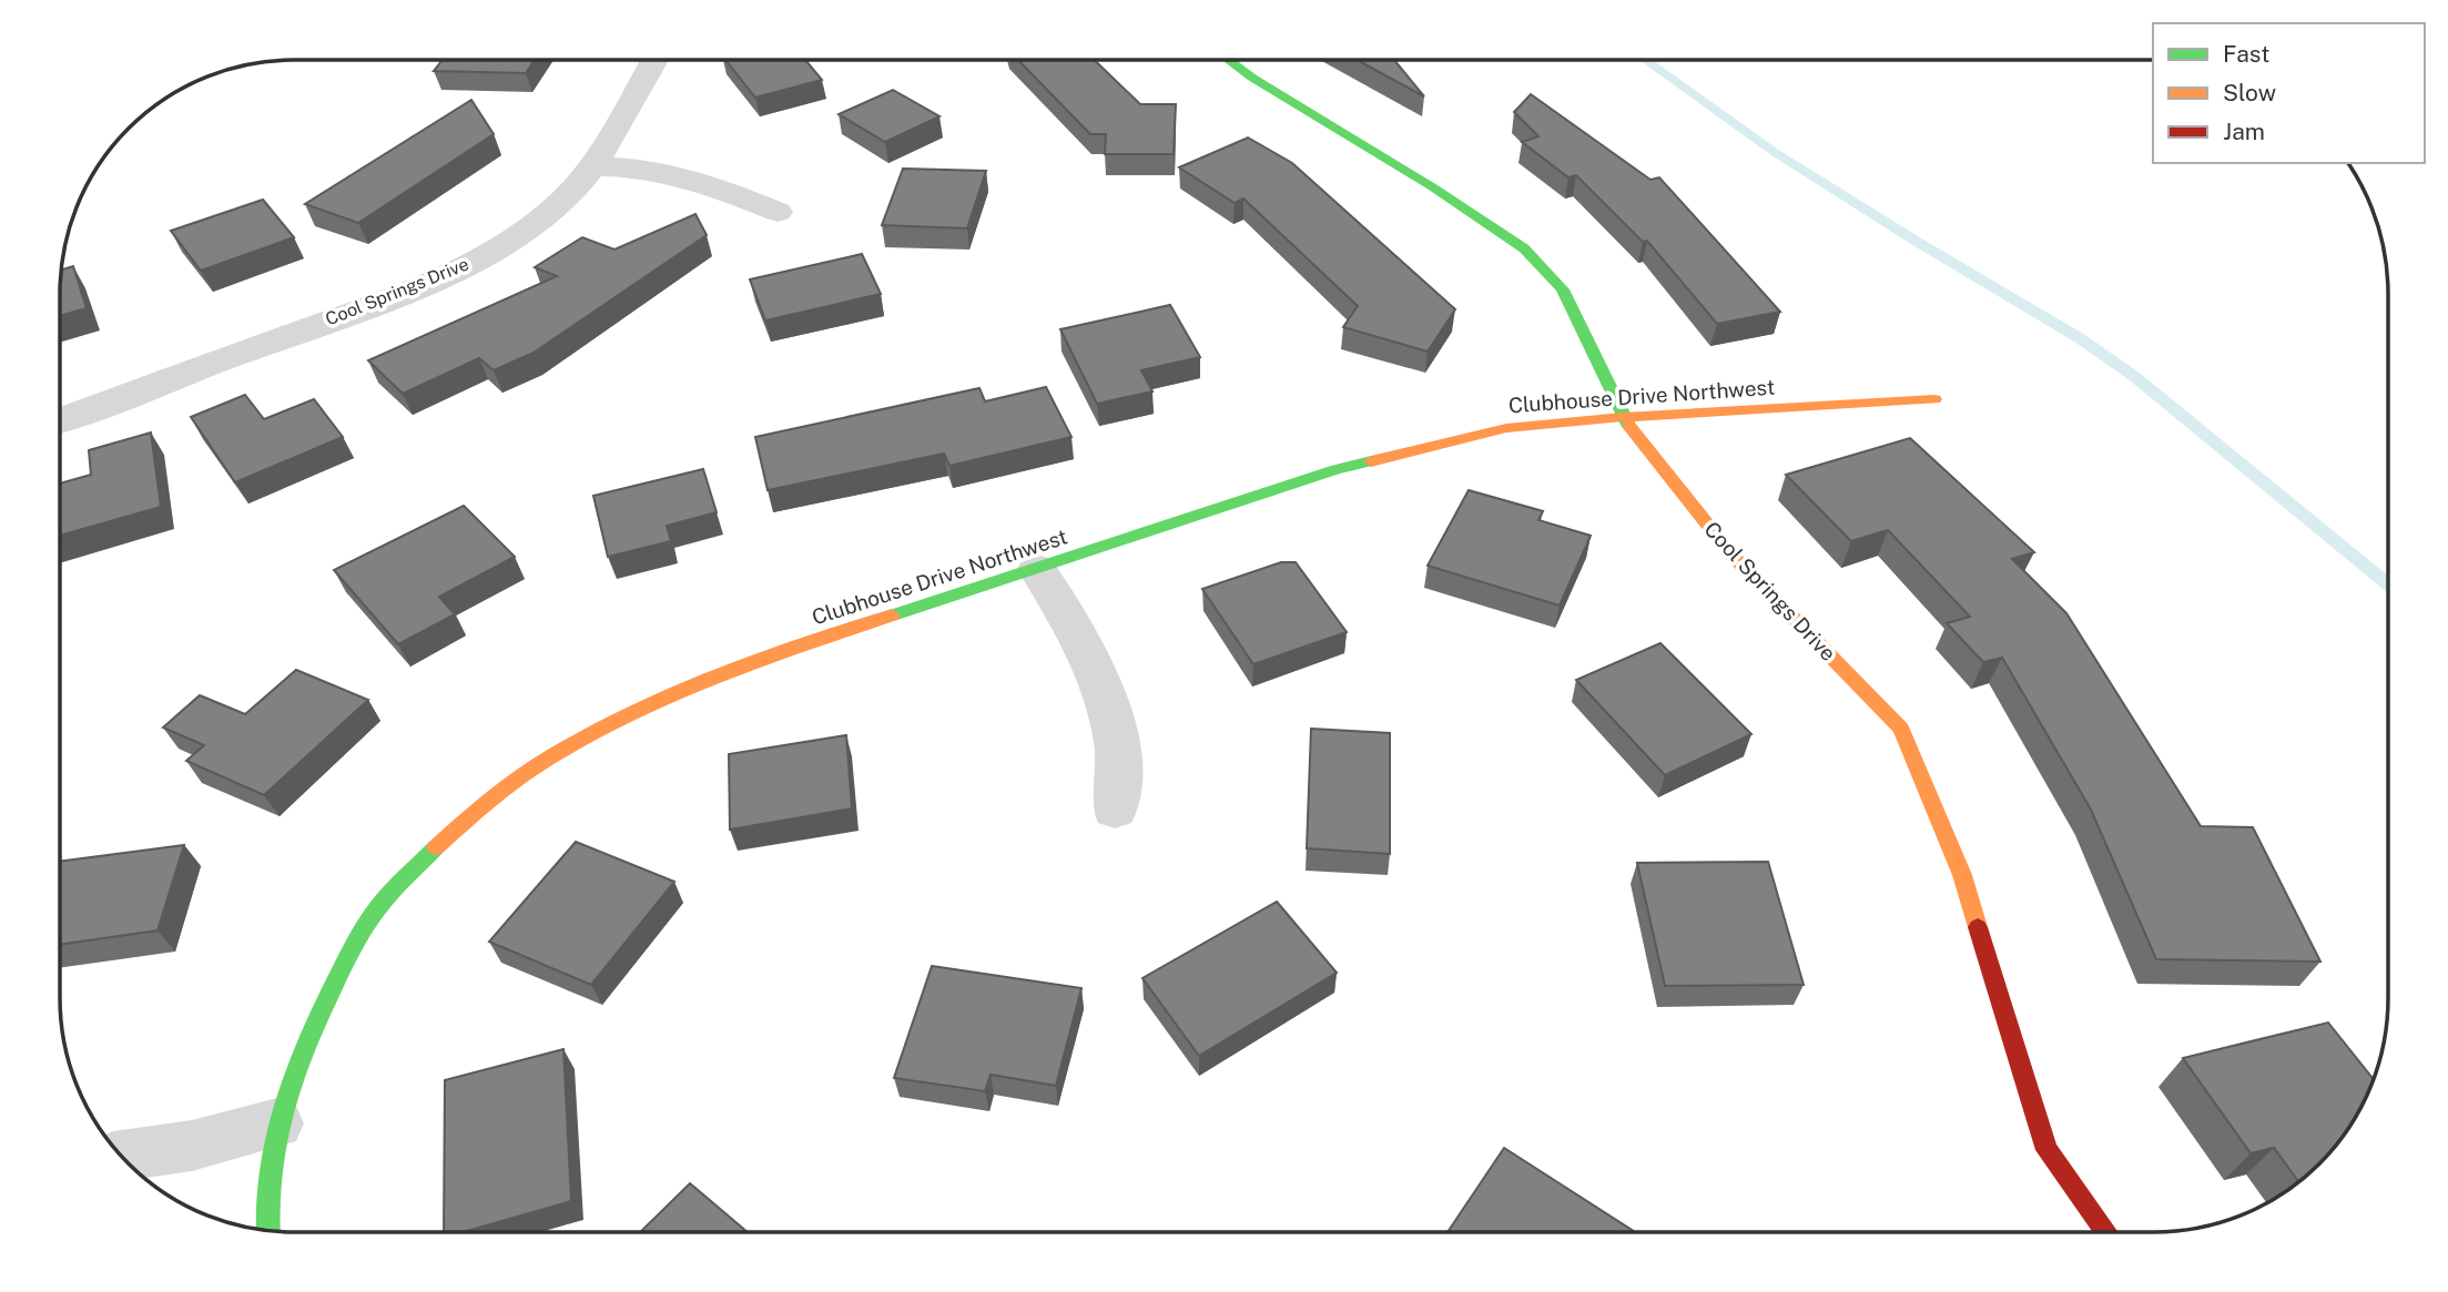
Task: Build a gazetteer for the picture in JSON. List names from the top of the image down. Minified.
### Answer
{"streets":{"street":["Cool Springs Drive","Clubhouse Drive Northwest"]},"crossings":[["Cool Springs Drive","Clubhouse Drive Northwest"]],"legend":["Fast","Slow","Jam"]}
